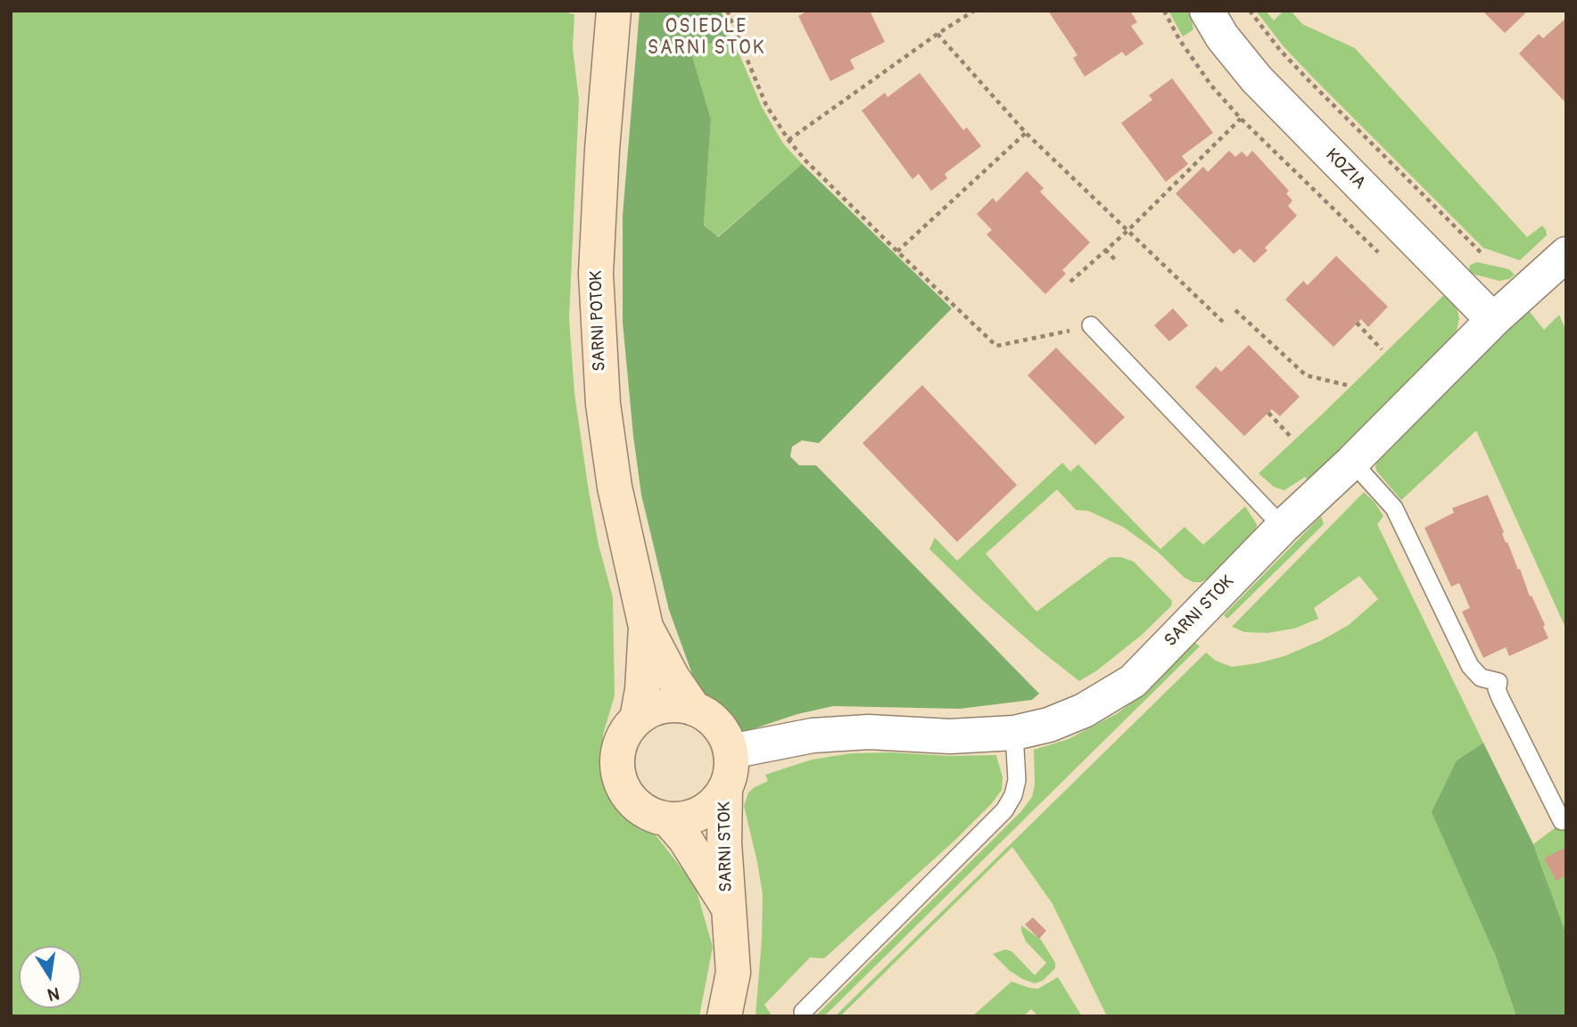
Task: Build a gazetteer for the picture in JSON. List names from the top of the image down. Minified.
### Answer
{"streets":{"street":["KOZIA","SARNI POTOK","SARNI STOK"]},"crossings":[["KOZIA","SARNI STOK"],["SARNI POTOK","SARNI STOK"]],"districts":["OSIEDLE SARNI STOK"],"north":"bottom"}
